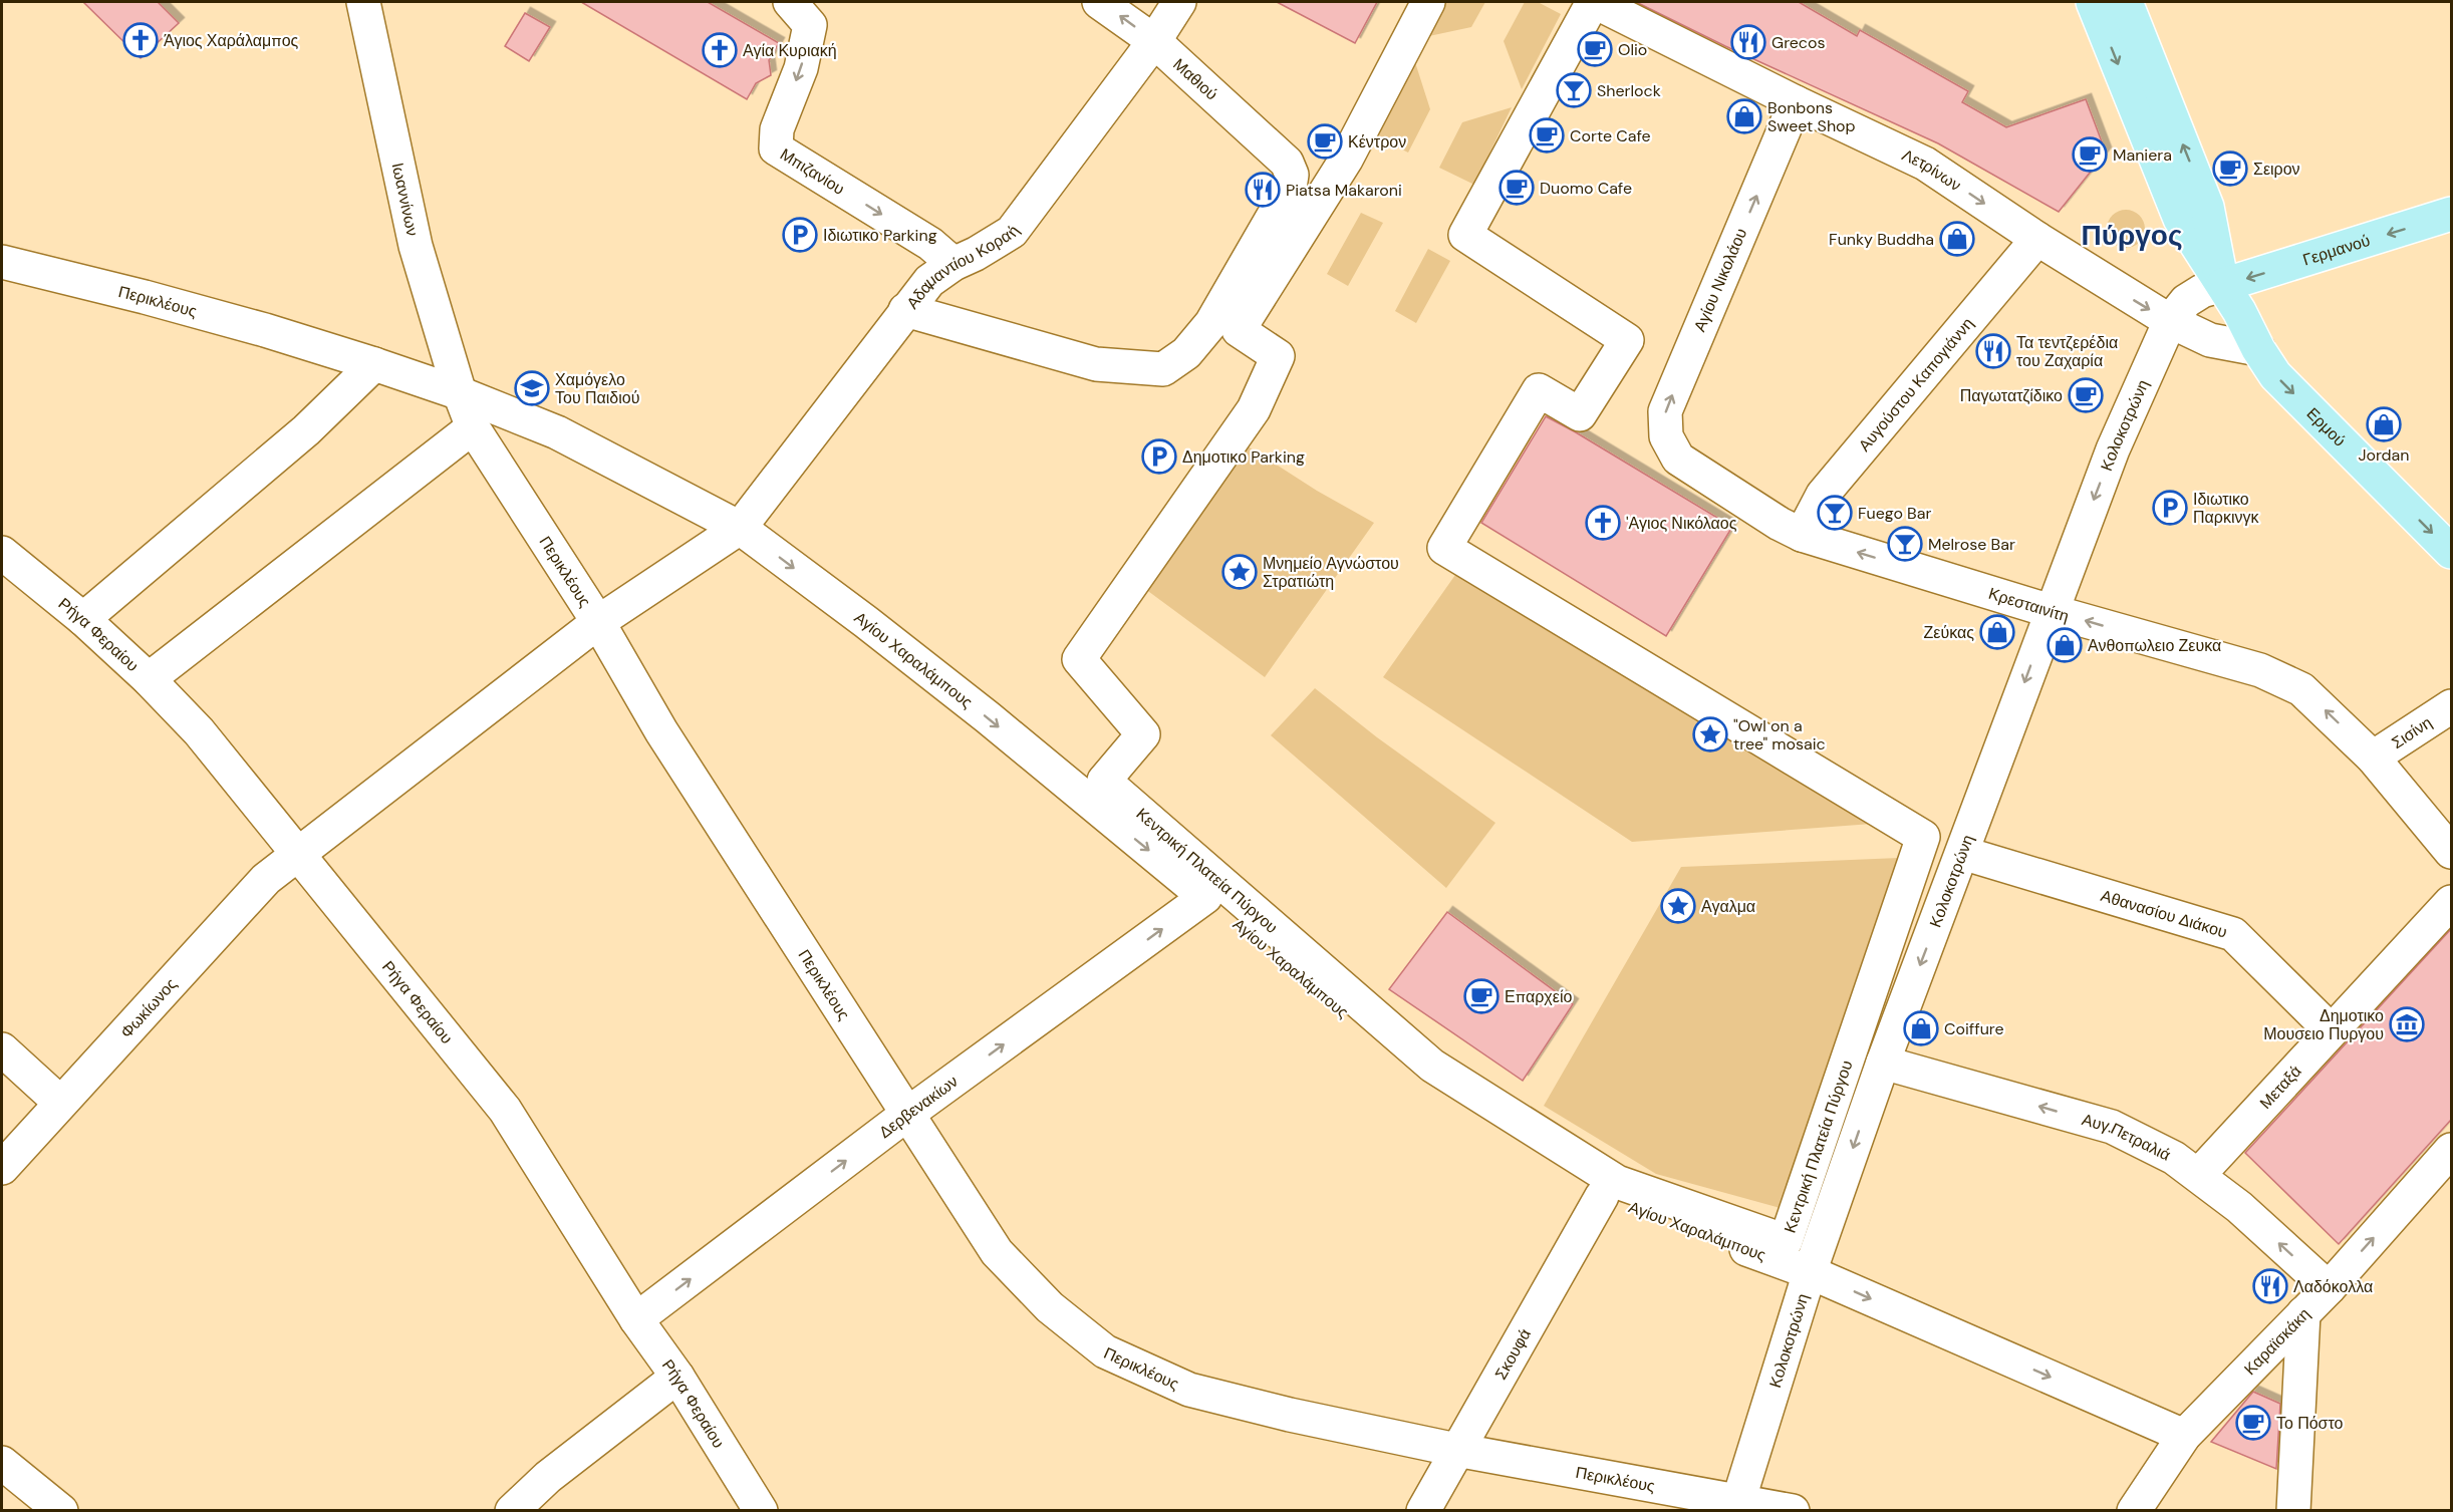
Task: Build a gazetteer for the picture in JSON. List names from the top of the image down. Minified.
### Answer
{"streets":{"main road":["Γερμανού","Ερμού"],"street":["Μαθιού","Λετρίνων","Μπιζανίου","Ιωαννίνων","Αδαμαντίου Κοραή","Αγίου Νικολάου","Περικλέους","Αυγούστου Καπογιάννη","Κολοκοτρώνη","Κρεσταινίτη","Ρήγα Φεραίου","Αγίου Χαραλάμπους","Σισίνη","Κεντρική Πλατεία Πύργου","Αθανασίου Διάκου","Φωκίωνος","Μεταξά","Δερβενακίων","Αυγ.Πετραλιά","Καραϊσκάκη","Σκουφά"]},"crossings":[["Μαθιού","Αδαμαντίου Κοραή"],["Λετρίνων","Αγίου Νικολάου"],["Λετρίνων","Αυγούστου Καπογιάννη"],["Λετρίνων","Κολοκοτρώνη"],["Λετρίνων","Ερμού"],["Λετρίνων","Κεντρική Πλατεία Πύργου"],["Μπιζανίου","Αδαμαντίου Κοραή"],["Ιωαννίνων","Περικλέους"],["Ιωαννίνων","Αγίου Χαραλάμπους"],["Γερμανού","Κολοκοτρώνη"],["Γερμανού","Ερμού"],["Αδαμαντίου Κοραή","Περικλέους"],["Αδαμαντίου Κοραή","Αγίου Χαραλάμπους"],["Αδαμαντίου Κοραή","Φωκίωνος"],["Αγίου Νικολάου","Κρεσταινίτη"],["Περικλέους","Κολοκοτρώνη"],["Περικλέους","Αγίου Χαραλάμπους"],["Περικλέους","Φωκίωνος"],["Περικλέους","Δερβενακίων"],["Περικλέους","Σκουφά"],["Αυγούστου Καπογιάννη","Κρεσταινίτη"],["Κολοκοτρώνη","Ερμού"],["Κολοκοτρώνη","Κρεσταινίτη"],["Κολοκοτρώνη","Αγίου Χαραλάμπους"],["Κολοκοτρώνη","Αθανασίου Διάκου"],["Κολοκοτρώνη","Αυγ.Πετραλιά"],["Κρεσταινίτη","Σισίνη"],["Ρήγα Φεραίου","Φωκίωνος"],["Ρήγα Φεραίου","Δερβενακίων"],["Αγίου Χαραλάμπους","Δερβενακίων"],["Αγίου Χαραλάμπους","Καραϊσκάκη"],["Αγίου Χαραλάμπους","Σκουφά"],["Αθανασίου Διάκου","Μεταξά"],["Αυγ.Πετραλιά","Καραϊσκάκη"]],"one_way":["Λετρίνων","Μπιζανίου","Γερμανού","Αγίου Νικολάου","Κολοκοτρώνη","Κρεσταινίτη","Αγίου Χαραλάμπους","Δερβενακίων","Αυγ.Πετραλιά","Καραϊσκάκη"],"districts":["Πύργος"],"places":{"church":["Άγιος Χαράλαμπος","Αγία Κυριακή","'Αγιος Νικόλαος"],"restaurant":["Grecos","Piatsa Makaroni","Τα τεντζερέδια του Ζαχαρία","Λαδόκολλα"],"cafe":["Olio","Corte Cafe","Κέντρον","Maniera","Σειρον","Duomo Cafe","Παγωτατζίδικο","Επαρχείο","Το Πόστο"],"bar":["Sherlock","Fuego Bar","Melrose Bar"],"shop":["Bonbons Sweet Shop","Funky Buddha","Jordan","Ζεύκας","Ανθοπωλειο Ζευκα","Coiffure"],"parking":["Ιδιωτικο Parking","Δημοτικο Parking","Ιδιωτικο Παρκινγκ"],"school or university":["Χαμόγελο Του Παιδιού"],"place":["Μνημείο Αγνώστου Στρατιώτη","\"Owl on a tree\" mosaic","Αγαλμα"],"museum":["Δημοτικο Μουσειο Πυργου"]}}
